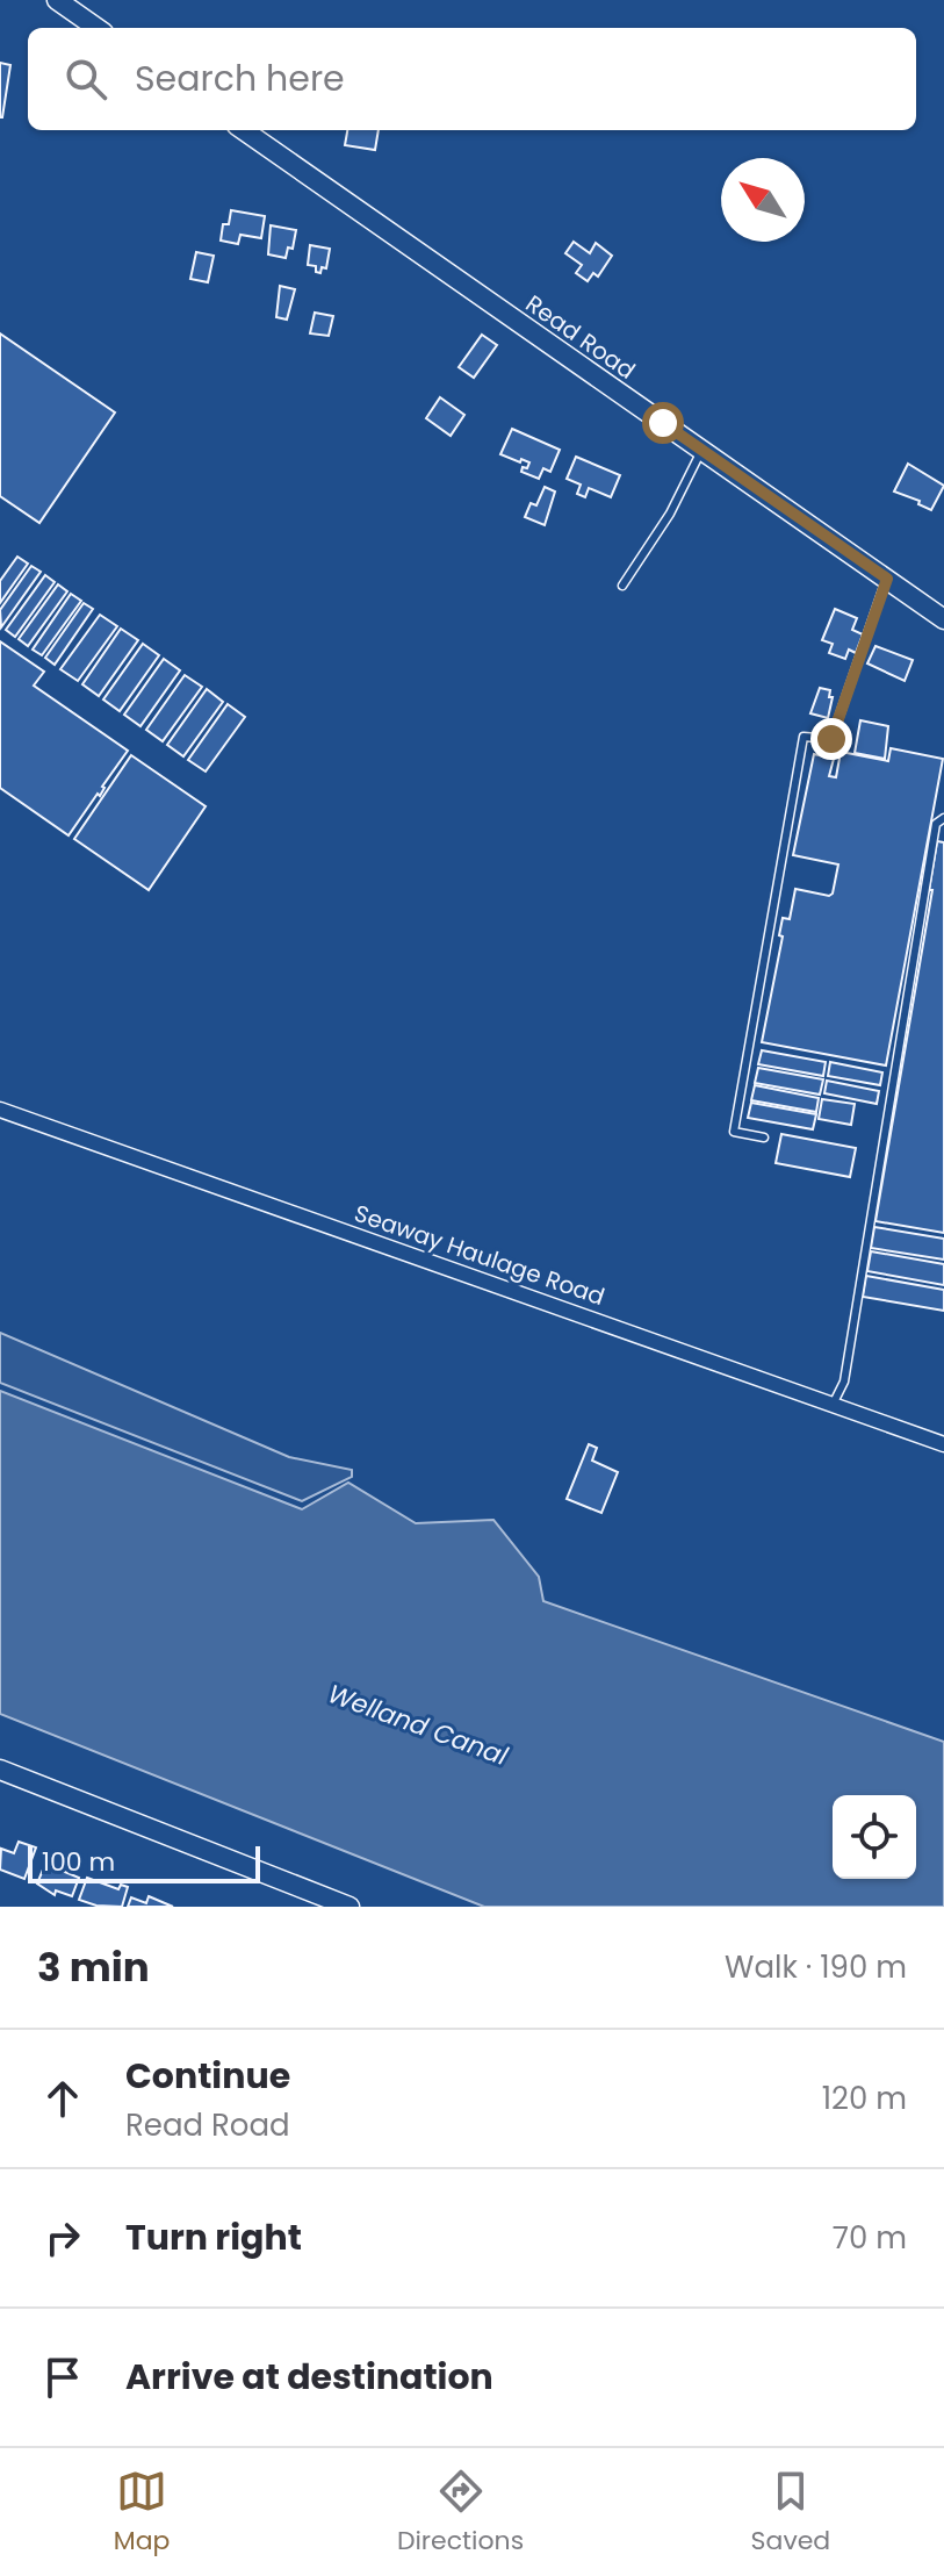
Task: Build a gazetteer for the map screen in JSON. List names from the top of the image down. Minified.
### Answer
{"streets":{"street":["Read Road","Seaway Haulage Road"]},"water":["Welland Canal"],"scale_bar":"100 m","north":"top left","page":{"search":"Search here","scale":"100 m","heading":["3 min","Walk · 190 m"],"list":[["Continue","Read Road","120 m"],["Turn right","70 m"],"Arrive at destination"],"nav":["Map","Directions","Saved"]}}
